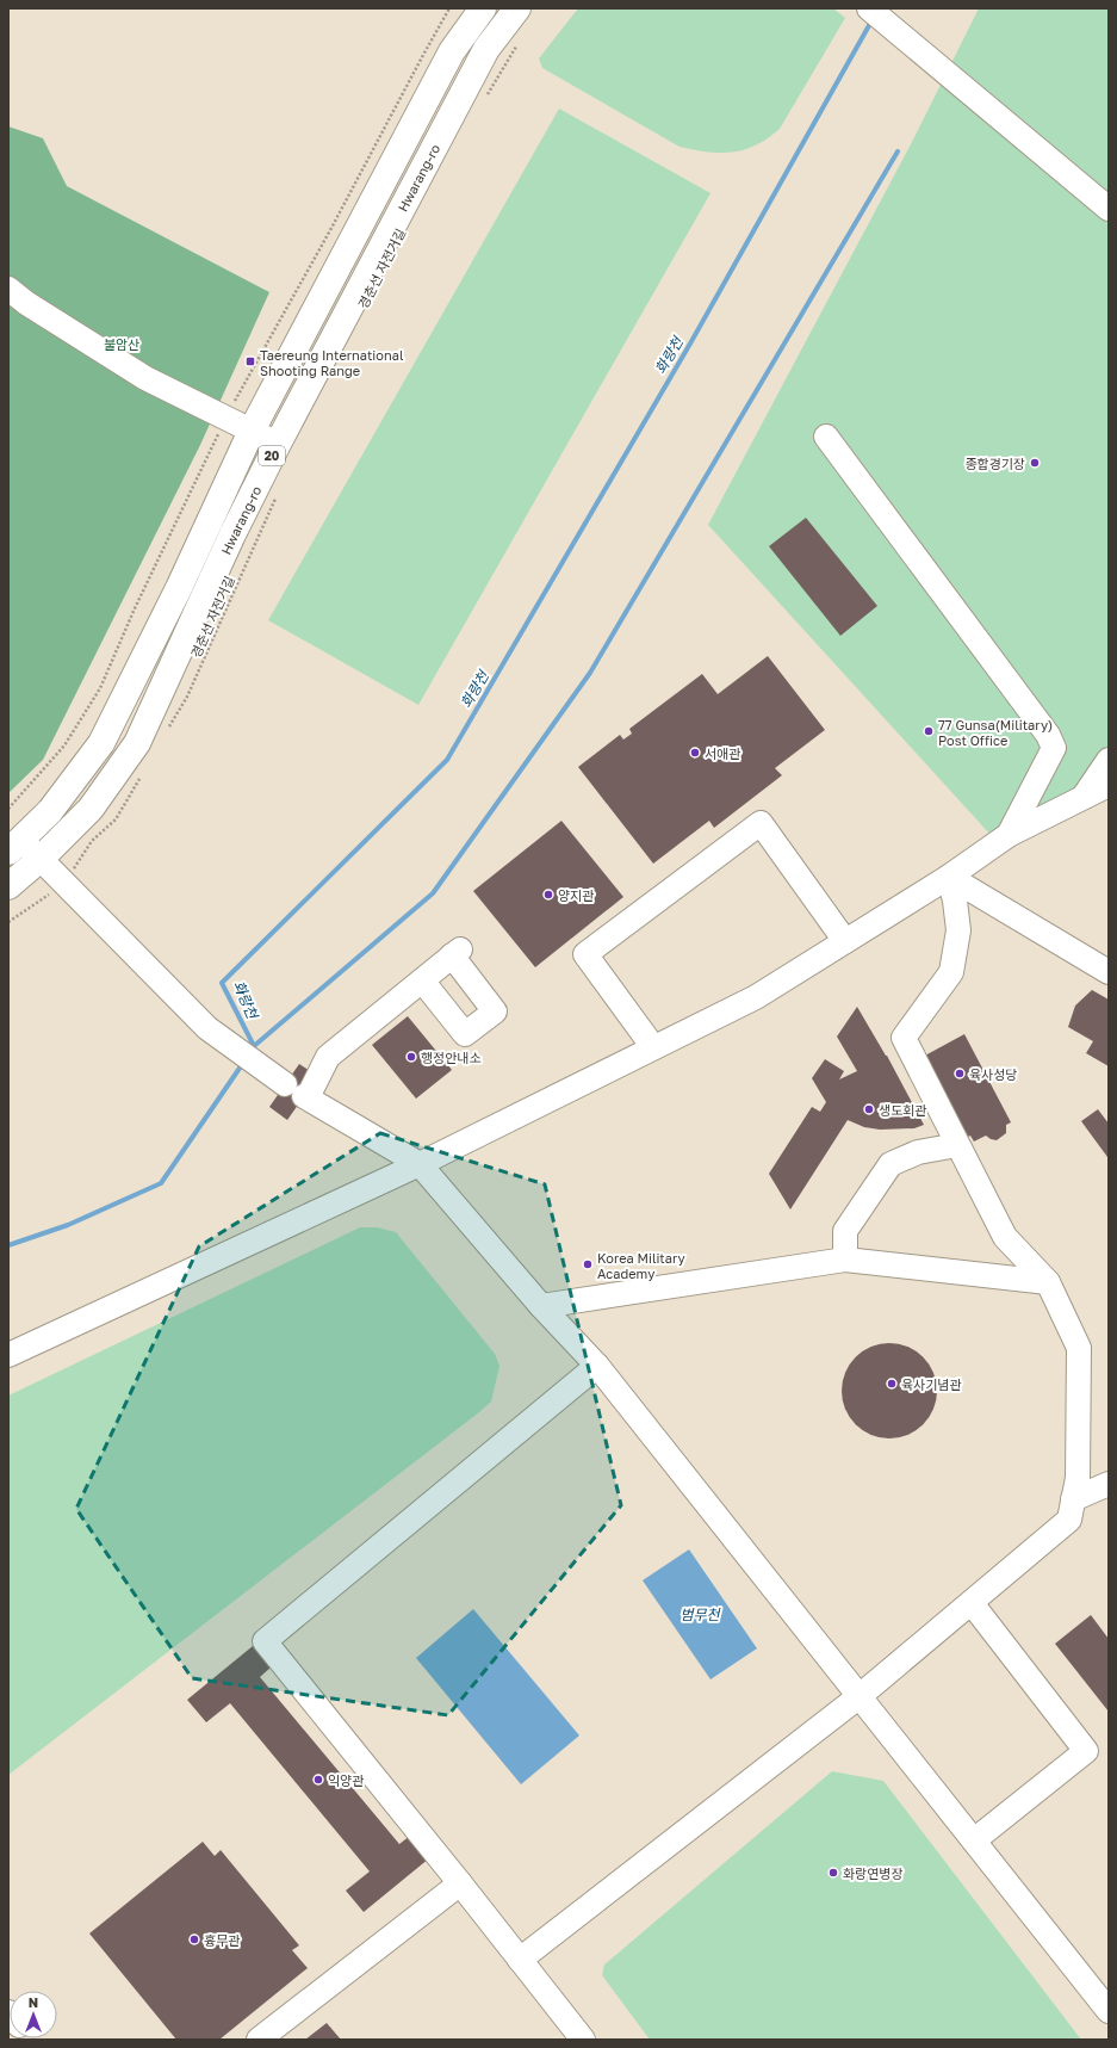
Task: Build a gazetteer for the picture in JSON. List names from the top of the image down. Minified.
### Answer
{"streets":{"main road":["Hwarang-ro","20"],"path":["경춘선 자전거길"]},"water":["화랑천","범무천"],"parks":["불암산"],"places":{"transit":["Taereung International Shooting Range"],"other":["종합경기장","77 Gunsa(Military) Post Office","서애관","양지관","행정안내소","육사성당","생도회관","Korea Military Academy","육사기념관","익양관","화랑연병장","흉무관"]},"north":"top"}
